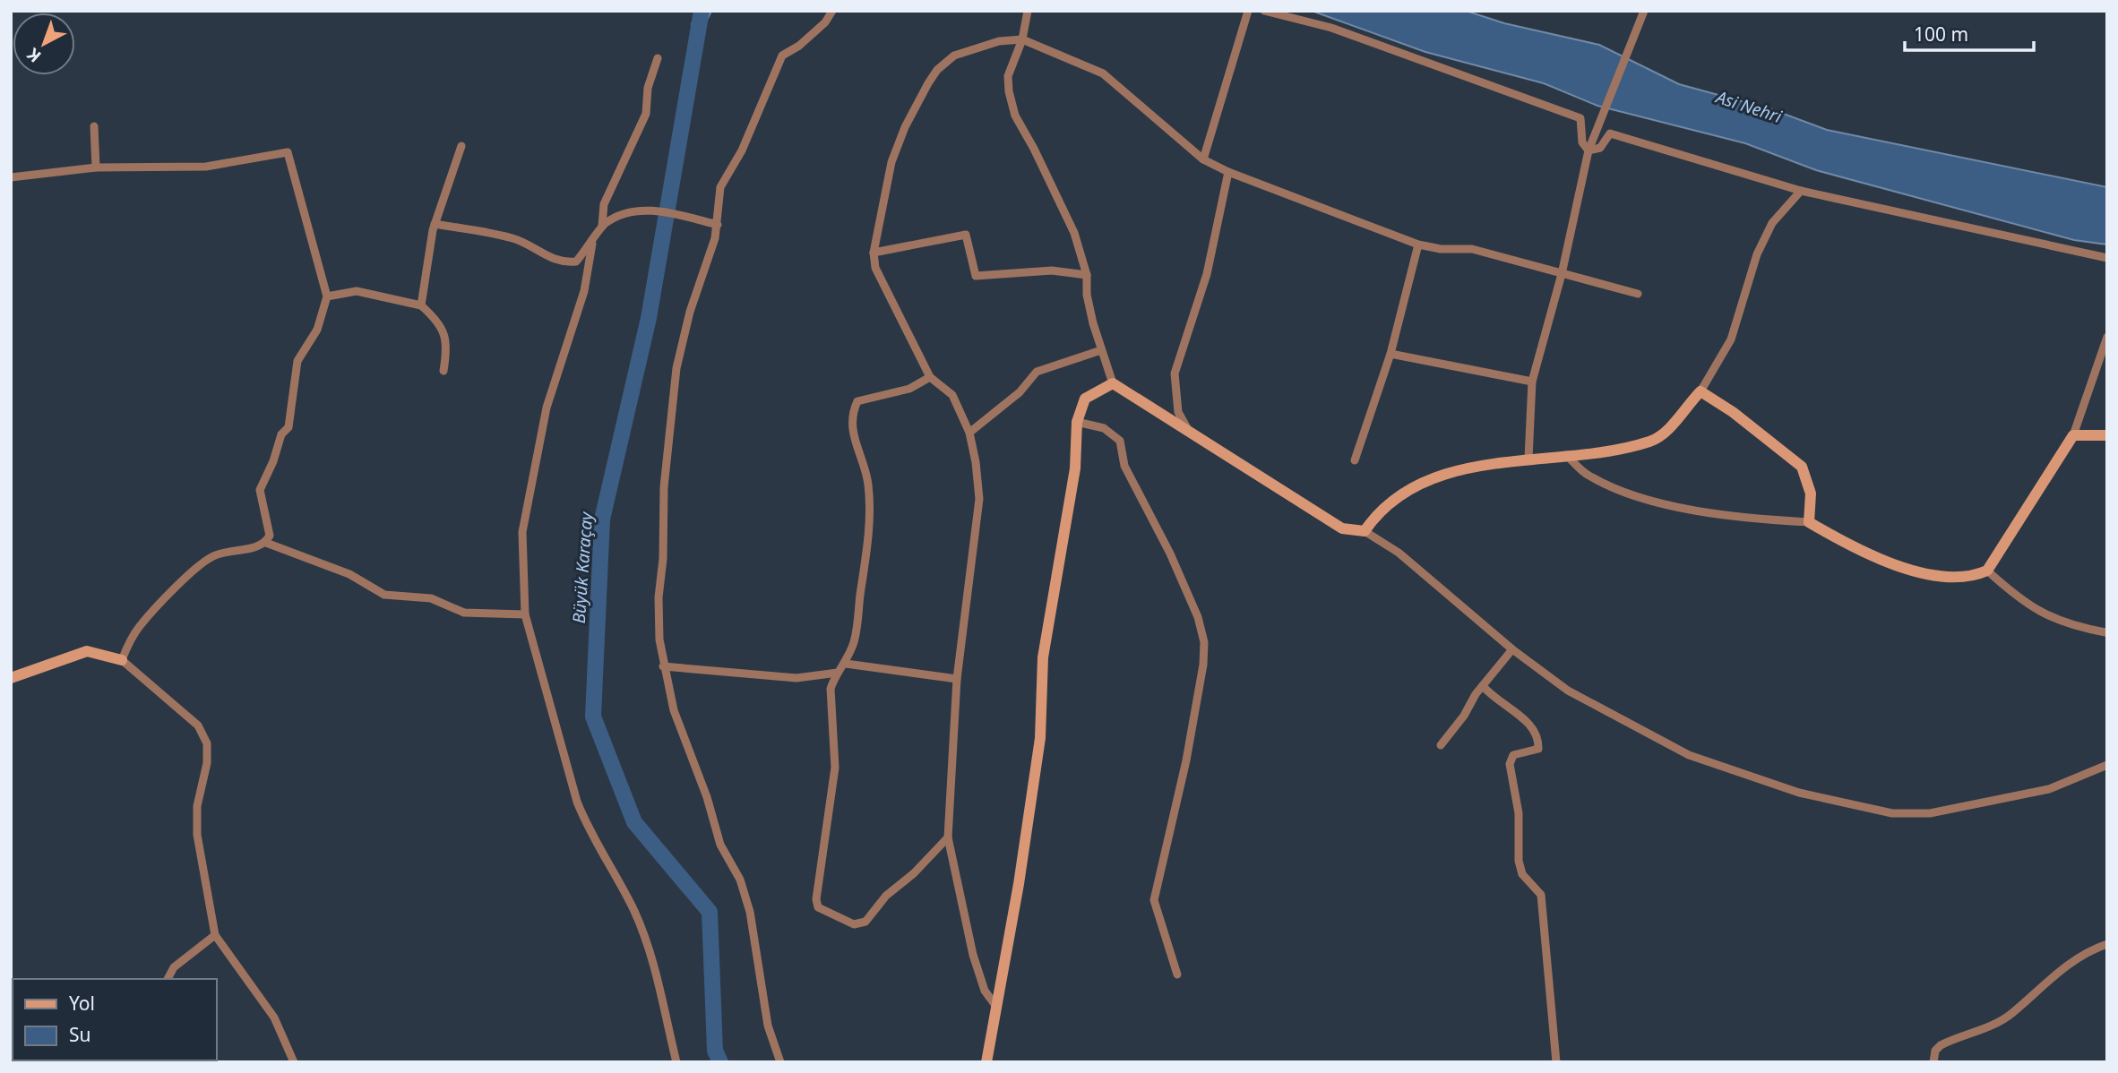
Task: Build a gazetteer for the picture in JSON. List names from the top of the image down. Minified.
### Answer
{"water":["Asi Nehri","Büyük Karaçay"],"legend":["Yol","Su"],"scale_bar":"100 m","north":"bottom left"}
